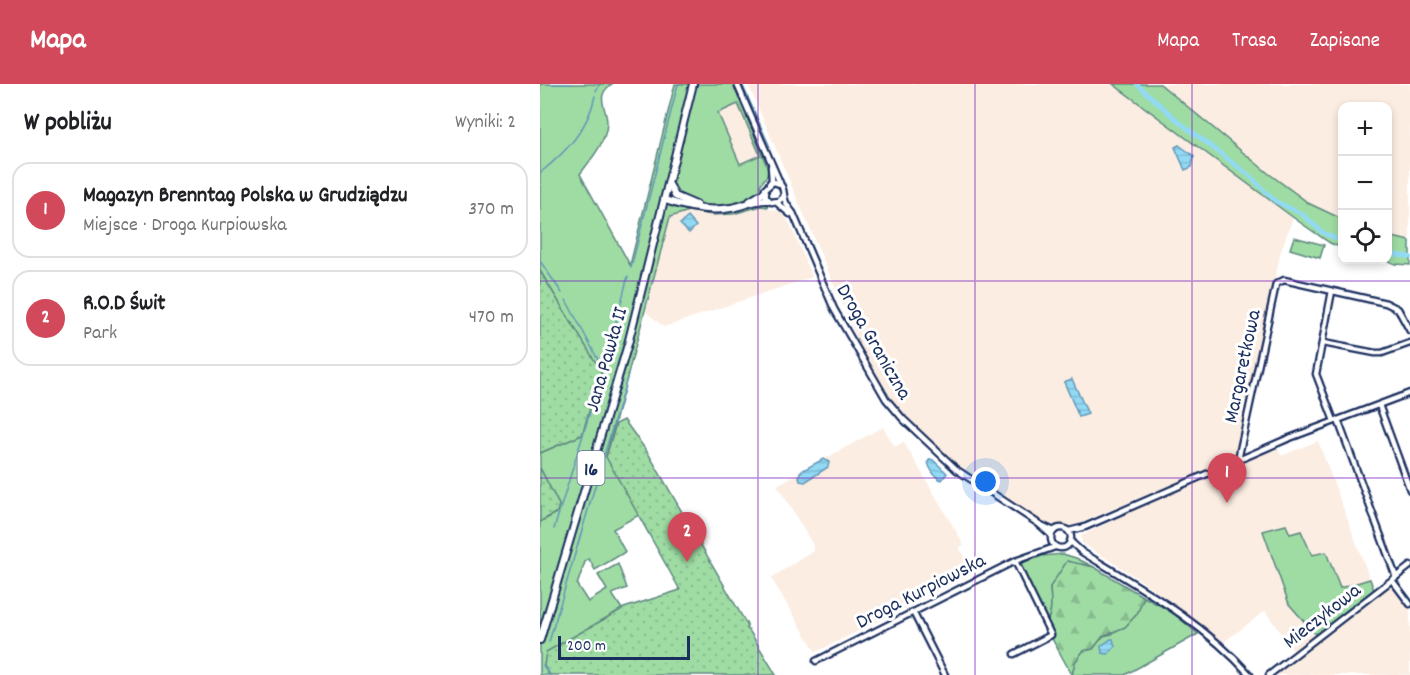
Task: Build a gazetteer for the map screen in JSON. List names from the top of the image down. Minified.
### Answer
{"streets":{"main road":["Jana Pawła II","16"],"street":["Droga Graniczna","Margaretkowa","Droga Kurpiowska","Mieczykowa"]},"scale_bar":"200 m","page":{"header":"Mapa","nav":["Mapa","Trasa","Zapisane"],"heading":["W pobliżu","Wyniki: 2"],"map_buttons":["+","−"],"list":[{"mark":"1","name":"Magazyn Brenntag Polska w Grudziądzu","note":"Miejsce · Droga Kurpiowska","value":"370 m"},{"mark":"2","name":"R.O.D Świt","note":"Park","value":"470 m"}],"pins":["1","2"],"scale":"200 m"}}
